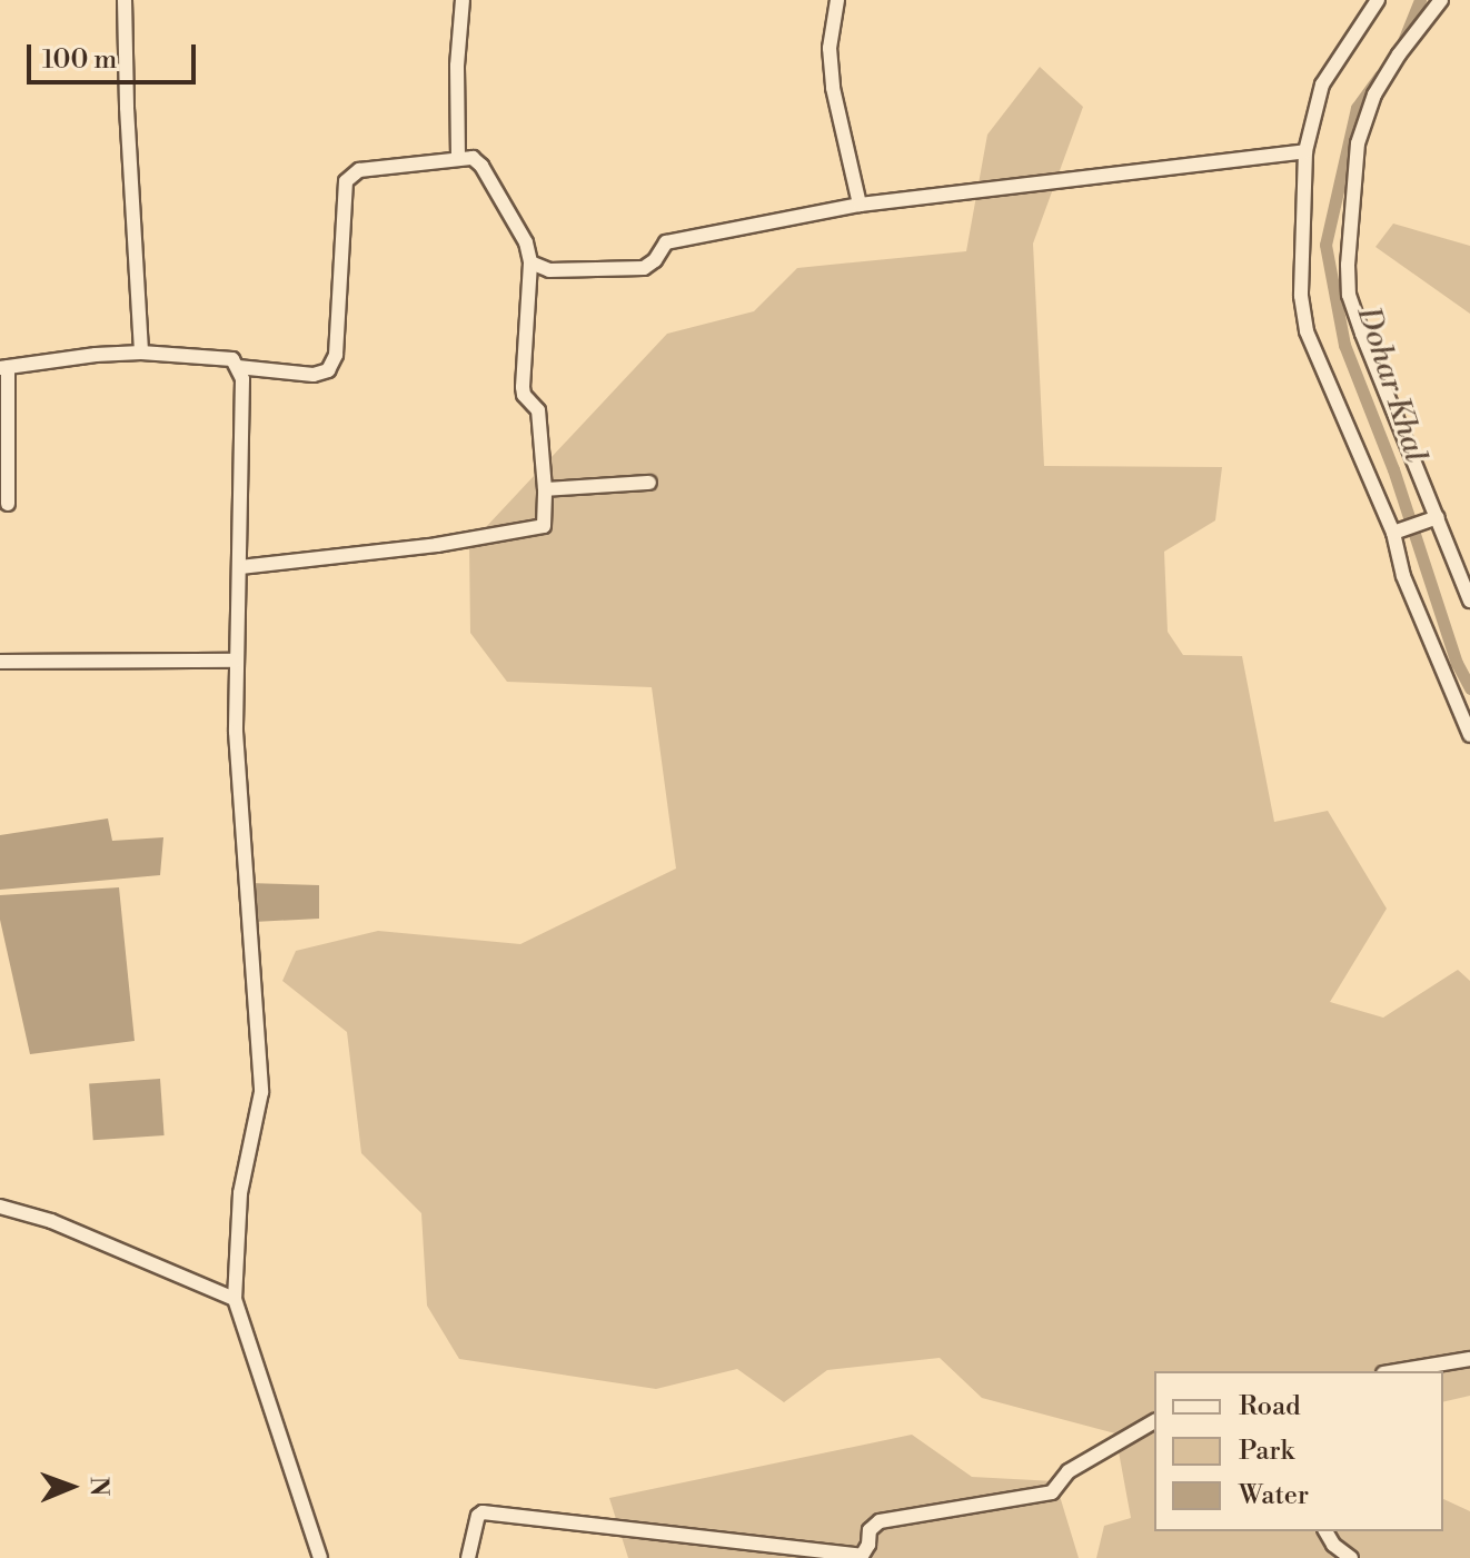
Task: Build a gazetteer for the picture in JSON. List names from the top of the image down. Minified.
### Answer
{"water":["Dohar Khal"],"legend":["Road","Park","Water"],"scale_bar":"100 m","north":"right"}
